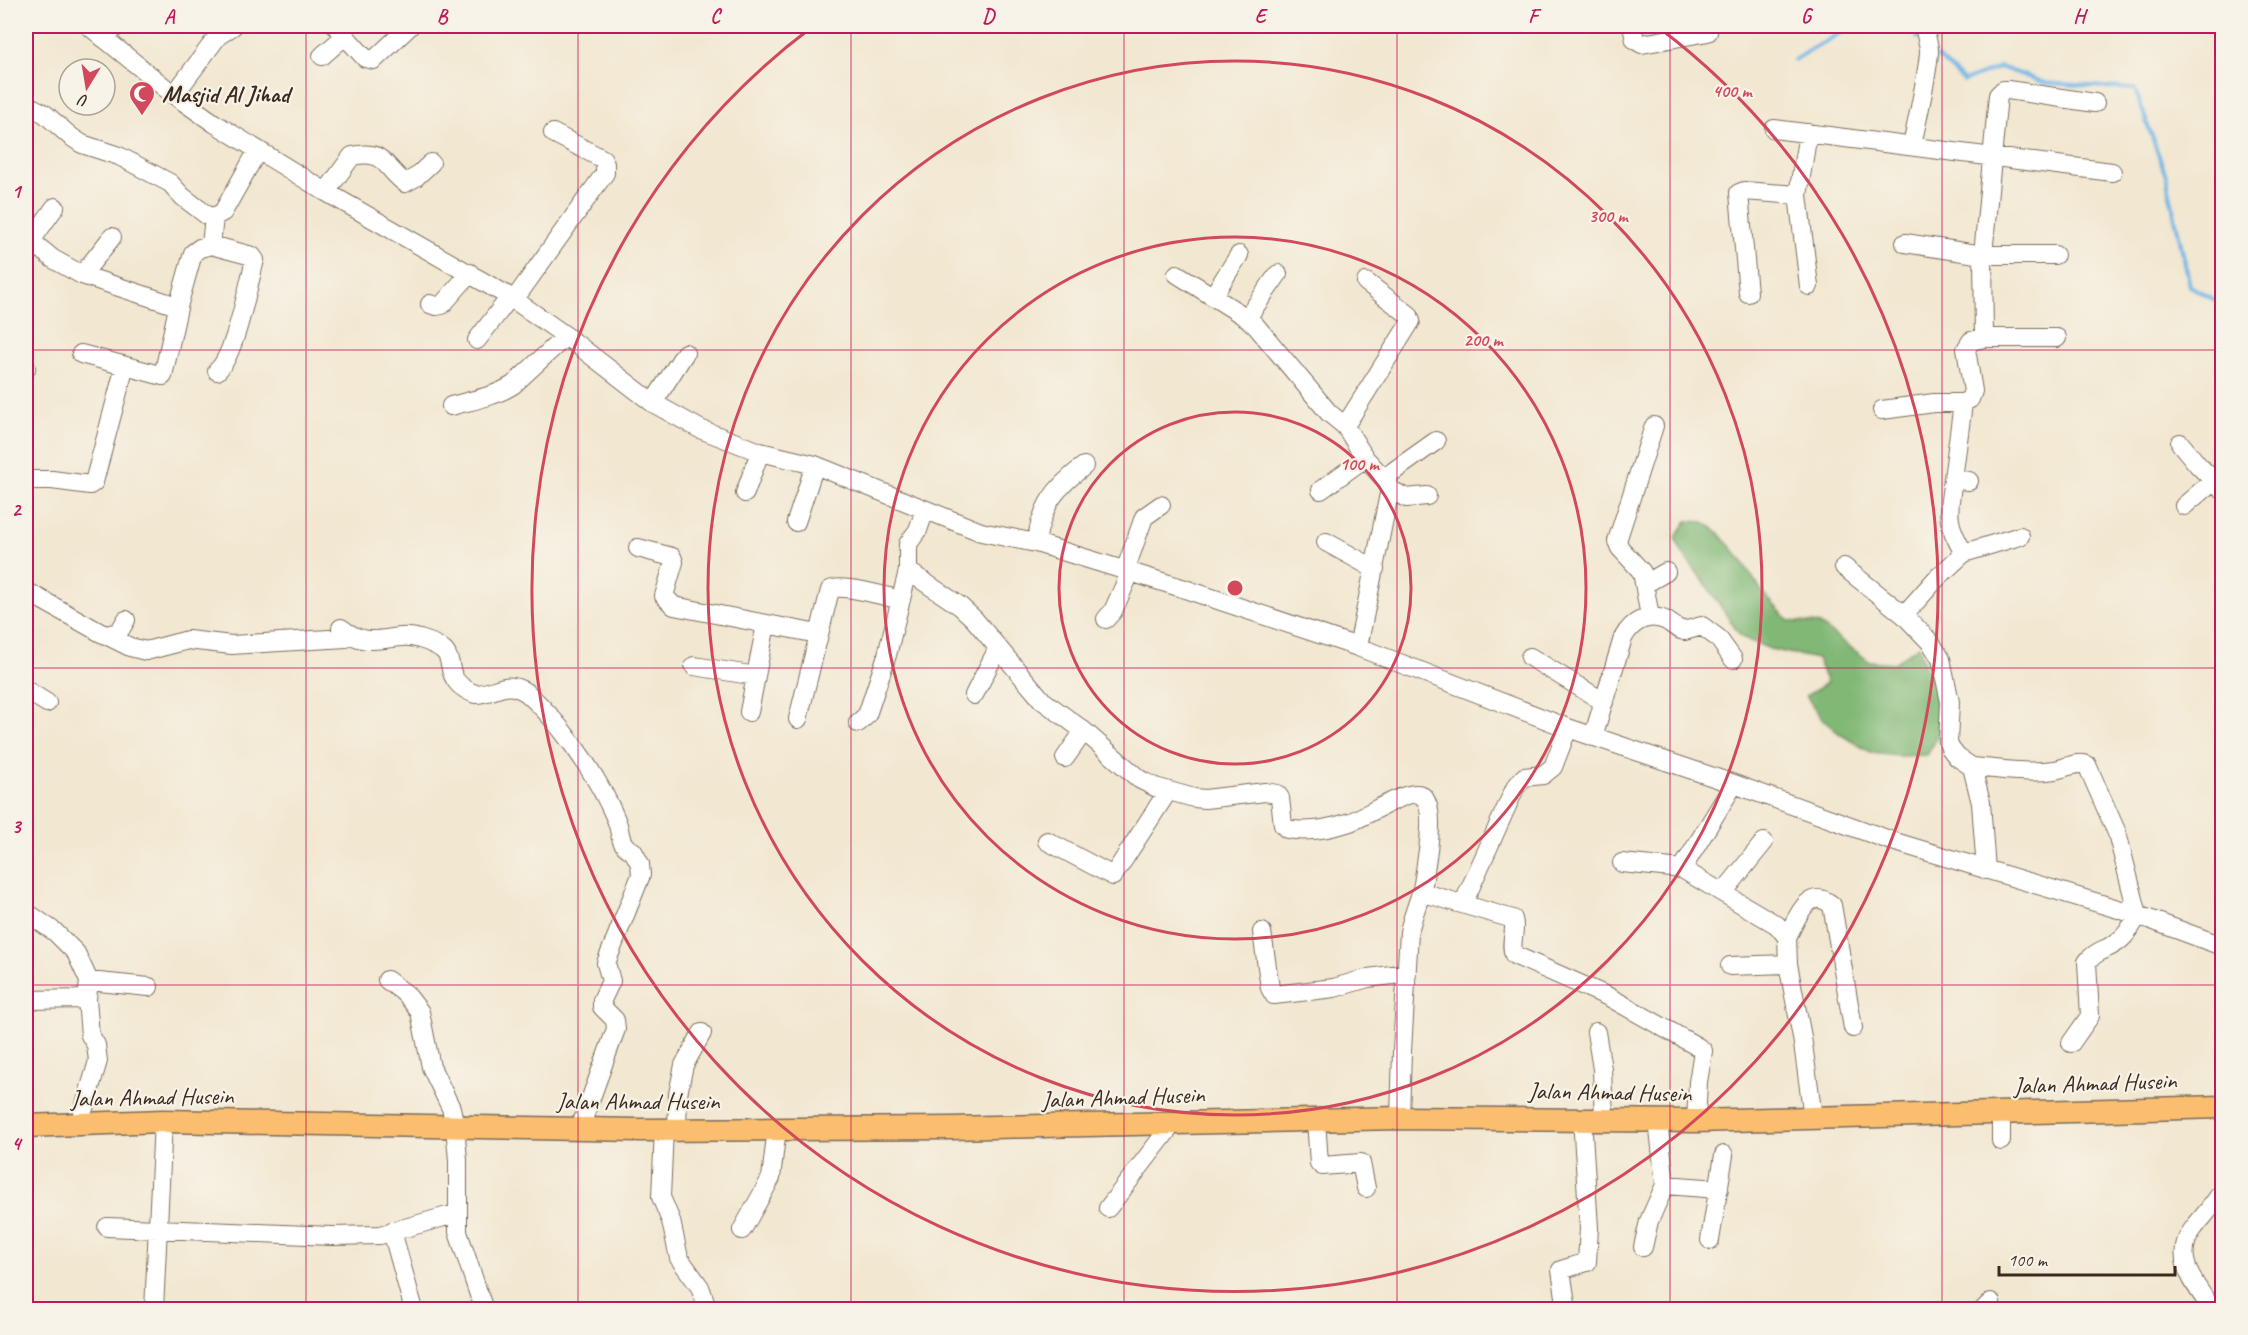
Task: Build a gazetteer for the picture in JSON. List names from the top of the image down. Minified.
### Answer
{"streets":{"main road":["Jalan Ahmad Husein"]},"places":{"mosque":["Masjid Al Jihad"]},"scale_bar":"100 m","north":"bottom","grid":{"columns":["A","B","C","D","E","F","G","H"],"rows":["1","2","3","4"]},"rings":["400 m","300 m","200 m","100 m"]}
